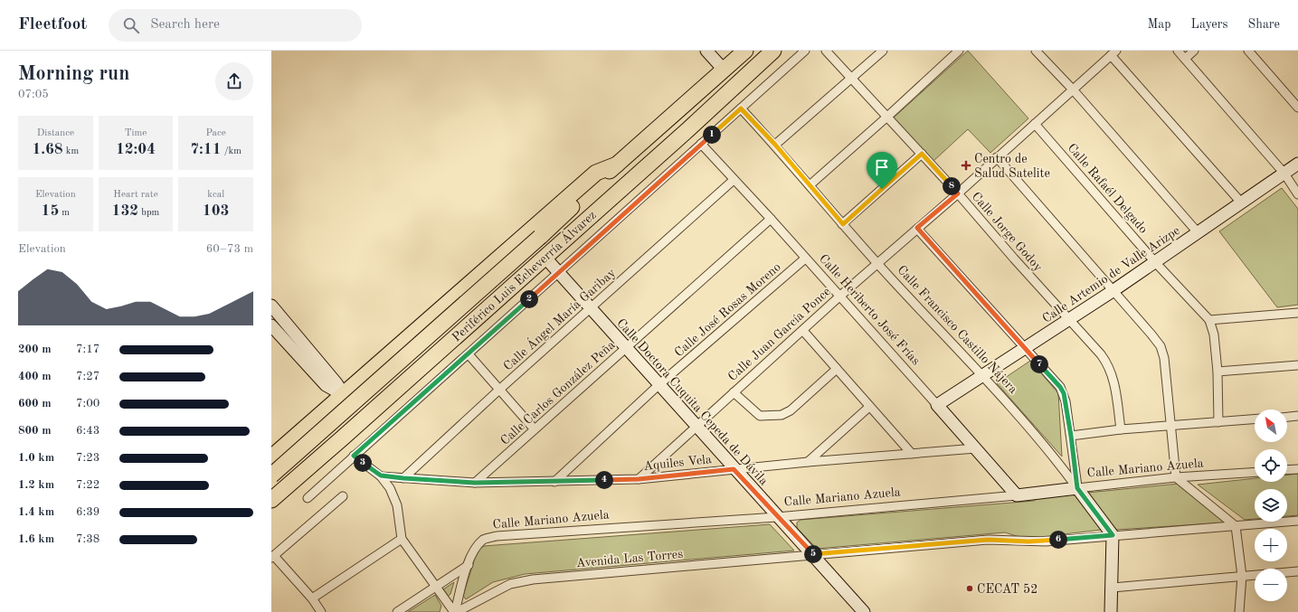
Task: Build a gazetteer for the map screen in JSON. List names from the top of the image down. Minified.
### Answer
{"streets":{"highway":["Periférico Luis Echeverría Álvarez"],"street":["Calle Rafaél Delgado","Calle Jorge Godoy","Calle Artemio de Valle Arizpe","Calle José Rosas Moreno","Calle Heriberto José Frías","Calle Ángel María Garibay","Calle Francisco Castillo Nájera","Calle Juan García Ponce","Calle Carlos González Peña","Calle Doctora Cuquita Cepeda de Dávila","Aquiles Vela","Calle Mariano Azuela","Avenida Las Torres"]},"crossings":[["Calle Rafaél Delgado","Calle Artemio de Valle Arizpe"],["Calle Rafaél Delgado","Calle Juan García Ponce"],["Calle Jorge Godoy","Calle Artemio de Valle Arizpe"],["Calle Jorge Godoy","Calle Juan García Ponce"],["Calle Artemio de Valle Arizpe","Calle Heriberto José Frías"],["Calle Artemio de Valle Arizpe","Calle Francisco Castillo Nájera"],["Periférico Luis Echeverría Álvarez","Calle Doctora Cuquita Cepeda de Dávila"],["Calle José Rosas Moreno","Calle Heriberto José Frías"],["Calle José Rosas Moreno","Calle Doctora Cuquita Cepeda de Dávila"],["Calle José Rosas Moreno","Aquiles Vela"],["Calle Heriberto José Frías","Calle Ángel María Garibay"],["Calle Heriberto José Frías","Calle Juan García Ponce"],["Calle Heriberto José Frías","Calle Carlos González Peña"],["Calle Heriberto José Frías","Aquiles Vela"],["Calle Heriberto José Frías","Calle Mariano Azuela"],["Calle Ángel María Garibay","Calle Doctora Cuquita Cepeda de Dávila"],["Calle Ángel María Garibay","Aquiles Vela"],["Calle Francisco Castillo Nájera","Calle Juan García Ponce"],["Calle Francisco Castillo Nájera","Calle Mariano Azuela"],["Calle Francisco Castillo Nájera","Avenida Las Torres"],["Calle Juan García Ponce","Calle Doctora Cuquita Cepeda de Dávila"],["Calle Juan García Ponce","Aquiles Vela"],["Calle Carlos González Peña","Calle Doctora Cuquita Cepeda de Dávila"],["Calle Carlos González Peña","Aquiles Vela"],["Calle Doctora Cuquita Cepeda de Dávila","Aquiles Vela"],["Calle Doctora Cuquita Cepeda de Dávila","Calle Mariano Azuela"],["Calle Doctora Cuquita Cepeda de Dávila","Avenida Las Torres"],["Calle Mariano Azuela","Avenida Las Torres"]],"places":{"health":["Centro de Salud Satelite"],"other":["CECAT 52"]},"north":"top left","page":{"header":"Fleetfoot","search":"Search here","nav":["Map","Layers","Share"],"heading":["Morning run","07:05"],"stats":[["Distance","1.68 km"],["Time","12:04"],["Pace","7:11 /km"],["Elevation","15 m"],["Heart rate","132 bpm"],["kcal","103"]],"pins":["1","8","2","7","3","4","6","5"],"chart":["Elevation","60–73 m"],"list":[{"name":"200 m","note":"7:17"},{"name":"400 m","note":"7:27"},{"name":"600 m","note":"7:00"},{"name":"800 m","note":"6:43"},{"name":"1.0 km","note":"7:23"},{"name":"1.2 km","note":"7:22"},{"name":"1.4 km","note":"6:39"},{"name":"1.6 km","note":"7:38"}],"map_buttons":["+","−"]}}
